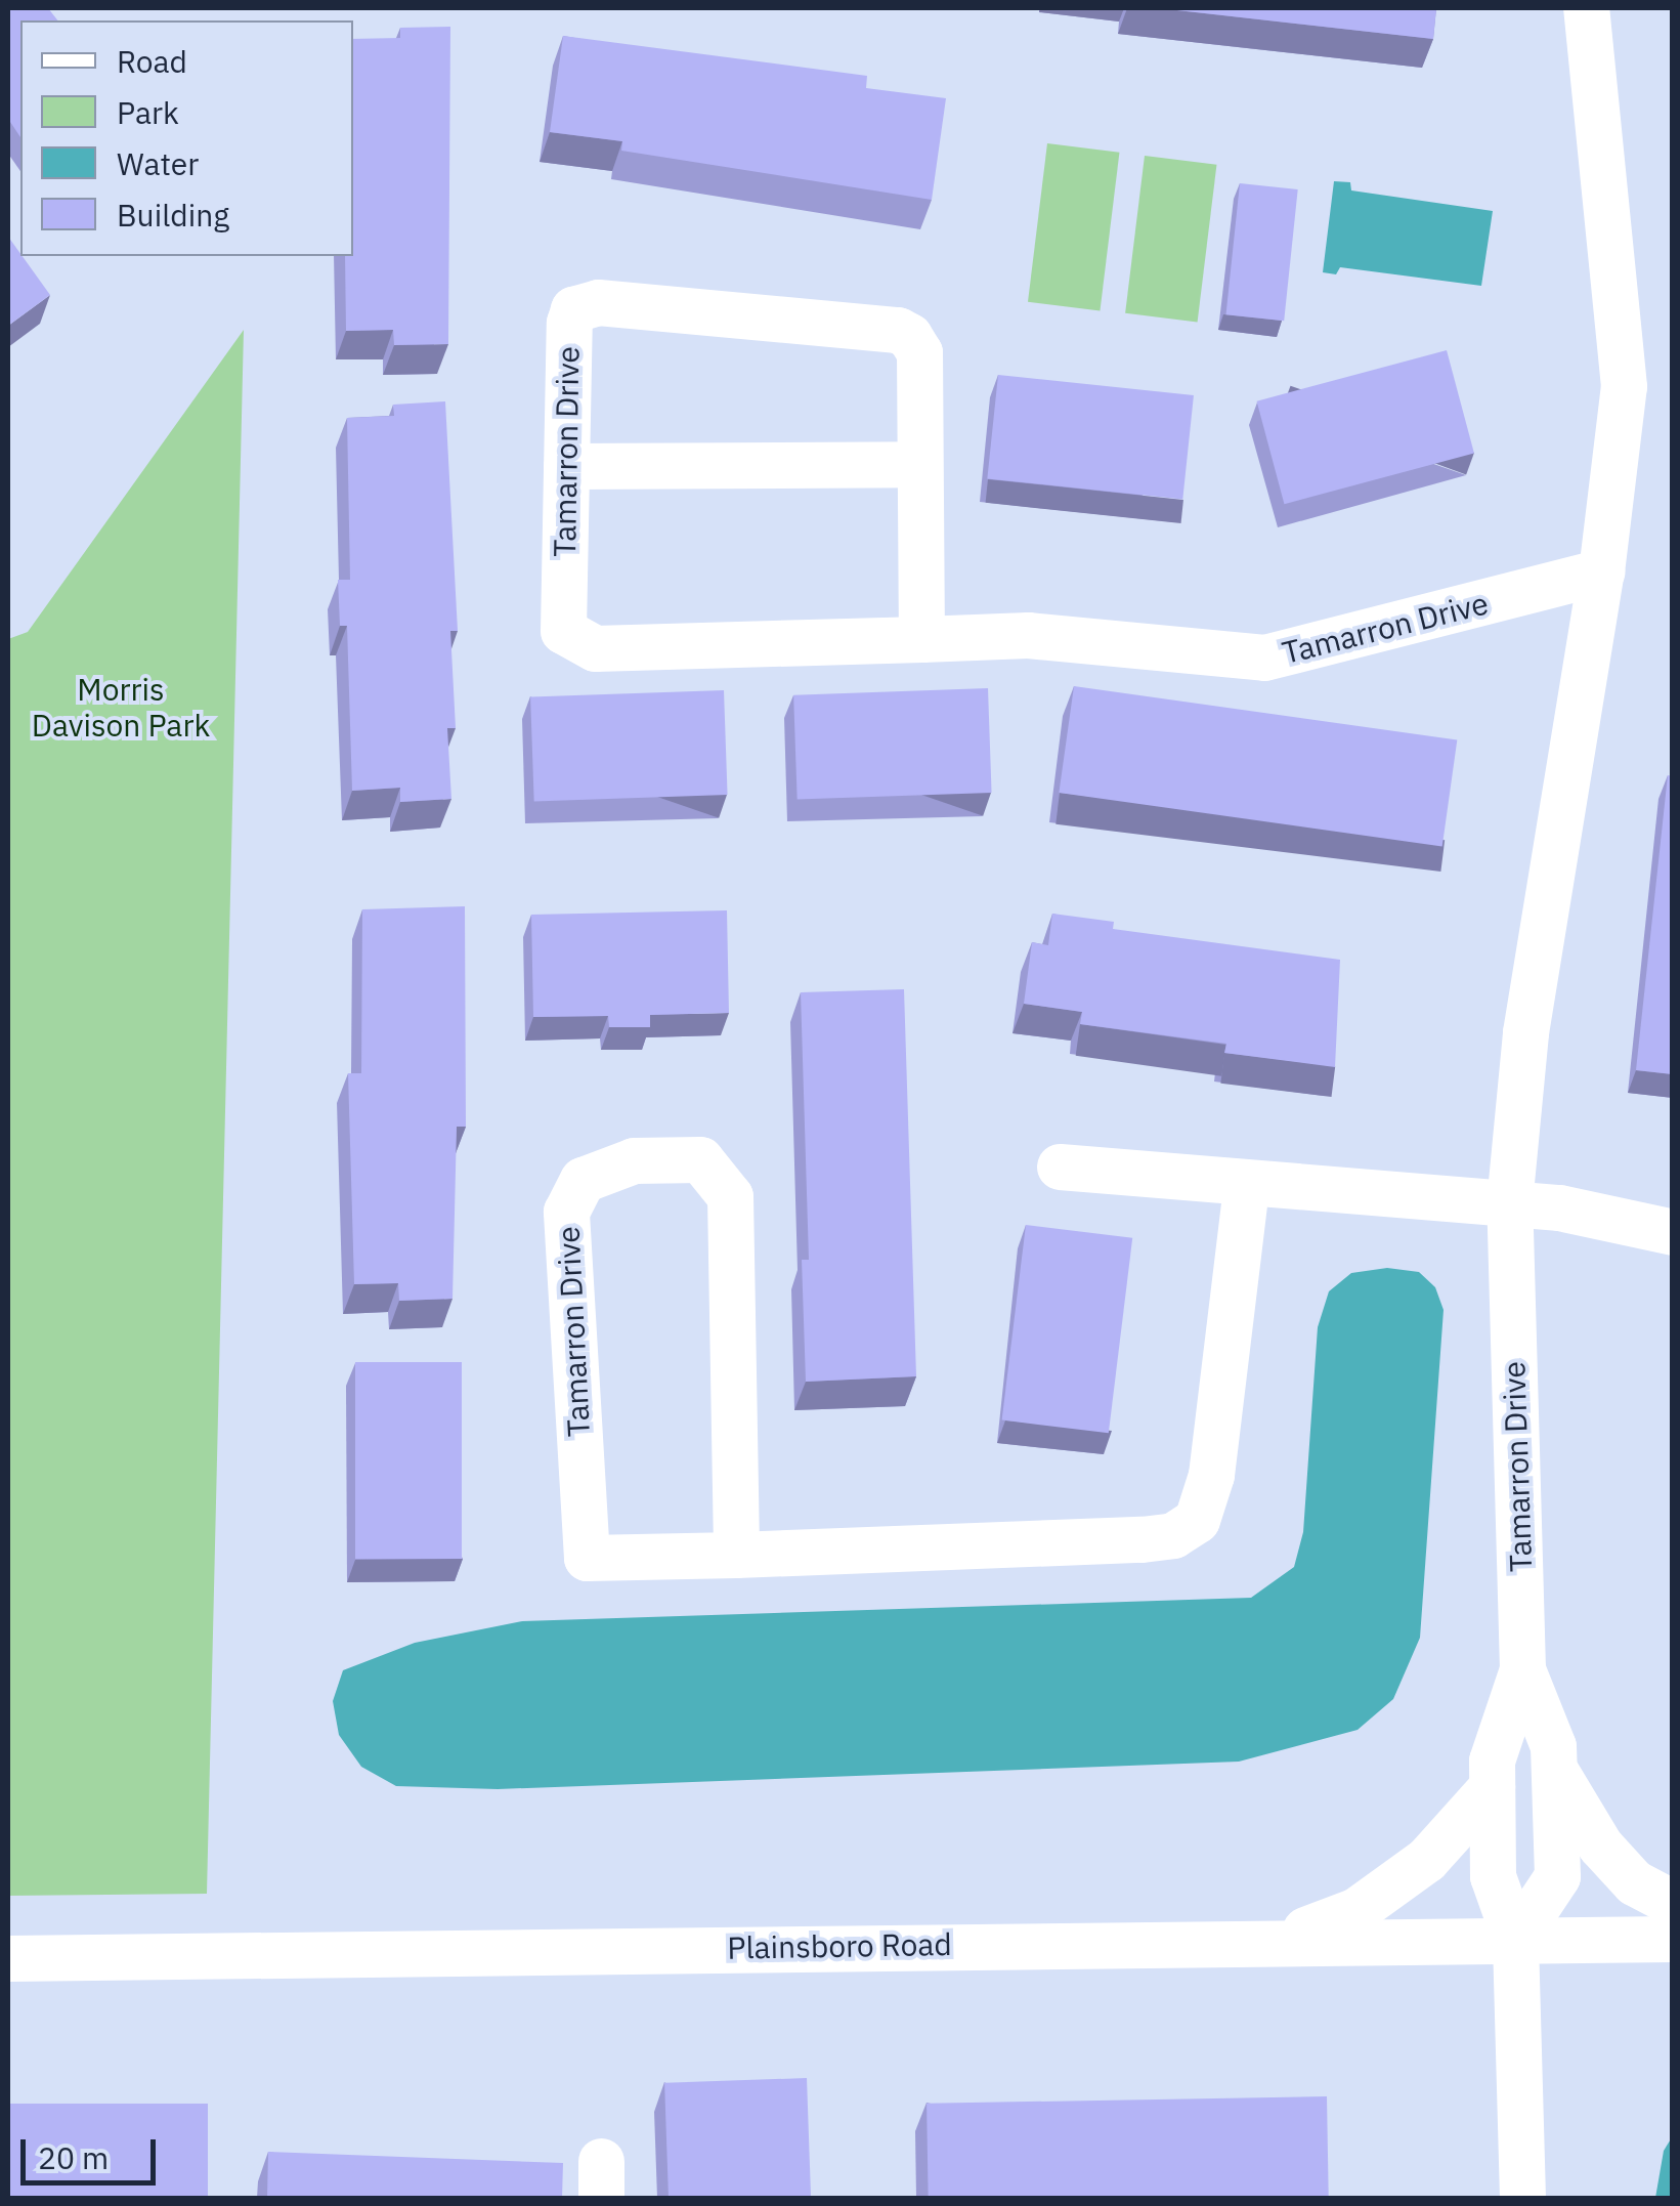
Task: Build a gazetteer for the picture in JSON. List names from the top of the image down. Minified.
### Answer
{"streets":{"street":["Tamarron Drive","Plainsboro Road"]},"crossings":[["Tamarron Drive","Plainsboro Road"]],"parks":["Morris Davison Park"],"legend":["Road","Park","Water","Building"],"scale_bar":"20 m"}
